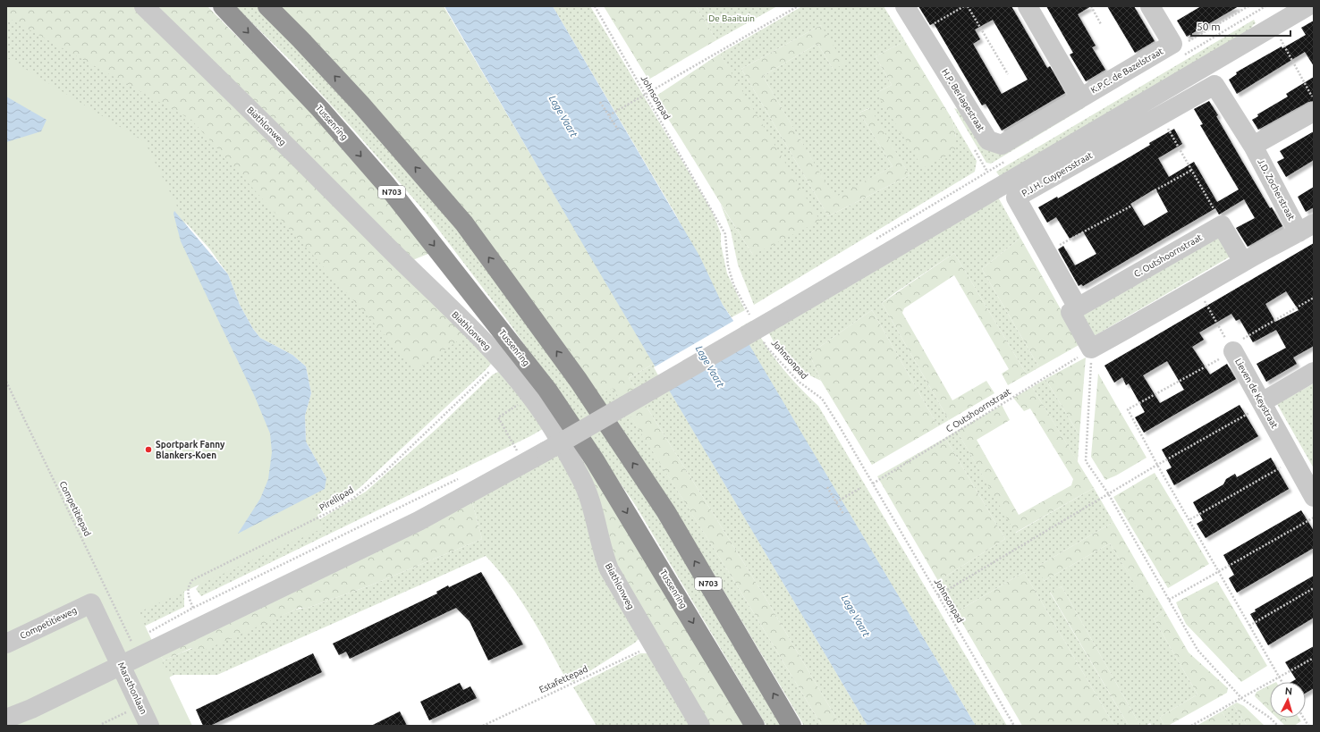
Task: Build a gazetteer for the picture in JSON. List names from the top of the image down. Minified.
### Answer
{"streets":{"highway":["Tussenring","N703"],"street":["K.P.C. de Bazelstraat","H.P. Berlagestraat","Biathlonweg","P.J.H. Cuypersstraat","J.D. Zocherstraat","C. Outshoornstraat","Lieven de Keystraat","Competitieweg","Marathonlaan"],"path":["Johnsonpad","C Outshoornstraat","Pirellipad","Competitiepad","Estafettepad"]},"crossings":[["K.P.C. de Bazelstraat","H.P. Berlagestraat"],["Johnsonpad","C Outshoornstraat"],["P.J.H. Cuypersstraat","J.D. Zocherstraat"],["P.J.H. Cuypersstraat","C. Outshoornstraat"],["Competitieweg","Marathonlaan"]],"water":["Lage Vaart"],"parks":["De Baaituin"],"places":["Sportpark Fanny Blankers-Koen"],"scale_bar":"50 m","north":"top"}
